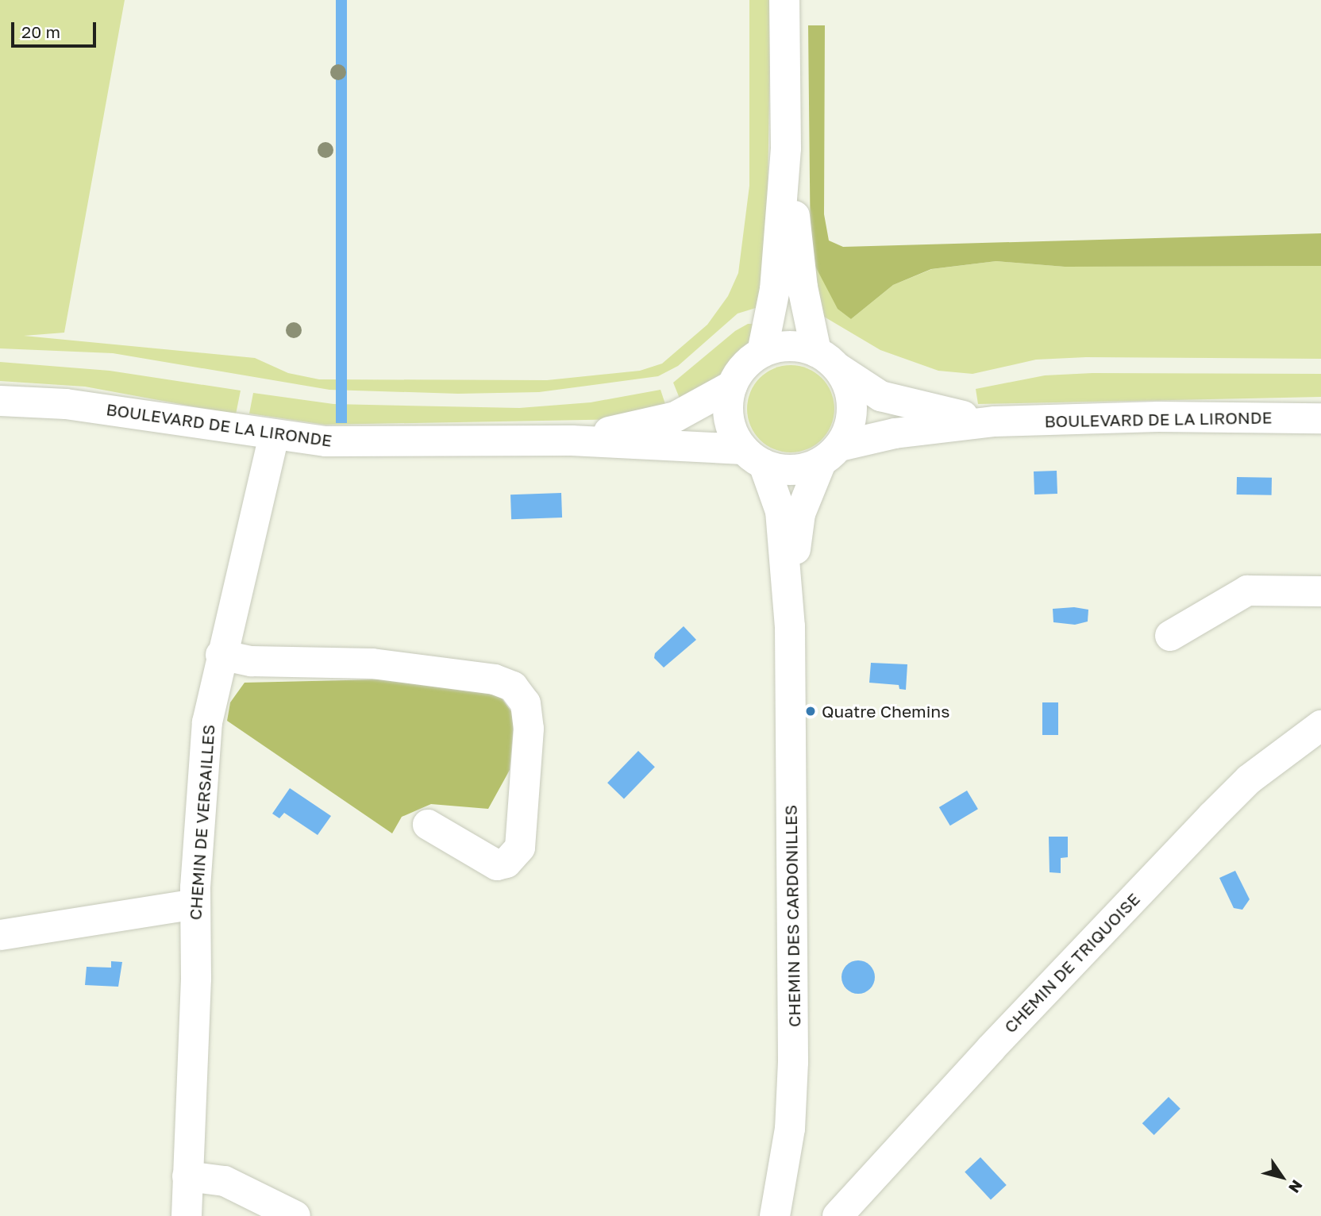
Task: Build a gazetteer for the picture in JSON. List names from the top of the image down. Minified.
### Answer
{"streets":{"street":["BOULEVARD DE LA LIRONDE","CHEMIN DE VERSAILLES","CHEMIN DES CARDONILLES","CHEMIN DE TRIQUOISE"]},"crossings":[["BOULEVARD DE LA LIRONDE","CHEMIN DE VERSAILLES"],["BOULEVARD DE LA LIRONDE","CHEMIN DES CARDONILLES"]],"places":["Quatre Chemins"],"scale_bar":"20 m","north":"bottom right"}
